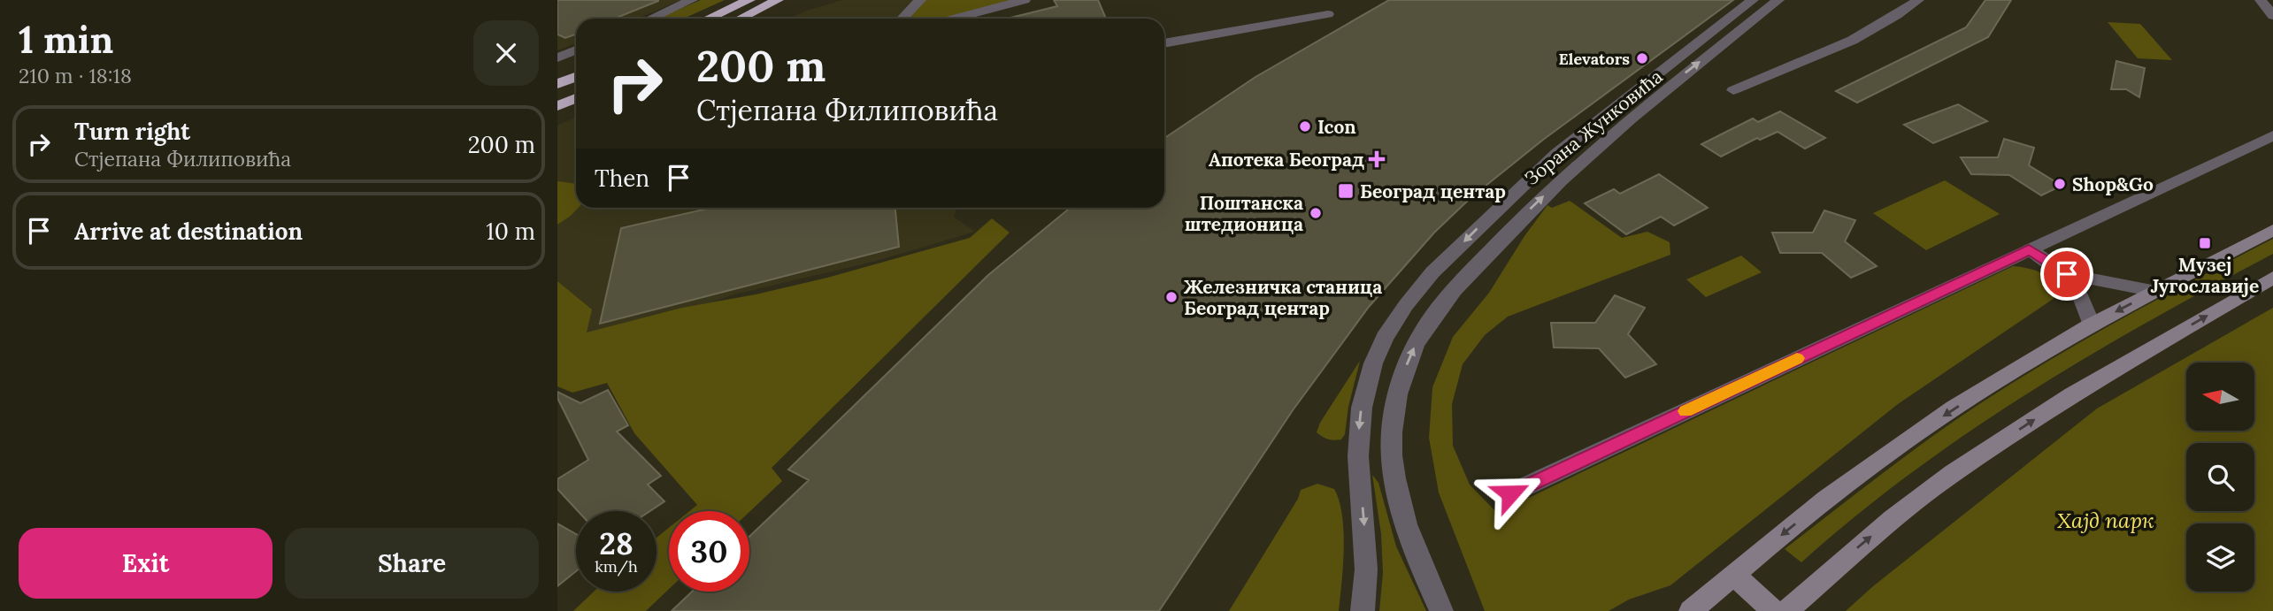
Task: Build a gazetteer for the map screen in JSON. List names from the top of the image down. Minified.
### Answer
{"streets":{"street":["Зорана Жунковића"]},"parks":["Хајд парк"],"places":{"other":["Elevators","Icon","Shop&Go","Поштанска штедионица","Железничка станица Београд центар"],"health":["Апотека Београд"],"transit":["Београд центар","Музеј Југославије"]},"north":"left","page":{"heading":["1 min","210 m · 18:18"],"turn":["200 m","Стјепана Филиповића"],"list":[{"name":"Turn right","note":"Стјепана Филиповића","value":"200 m"},{"name":"Arrive at destination","value":"10 m"}],"then":"Then","speed":"28 km/h","limit":"30","buttons":["Exit","Share"]}}
